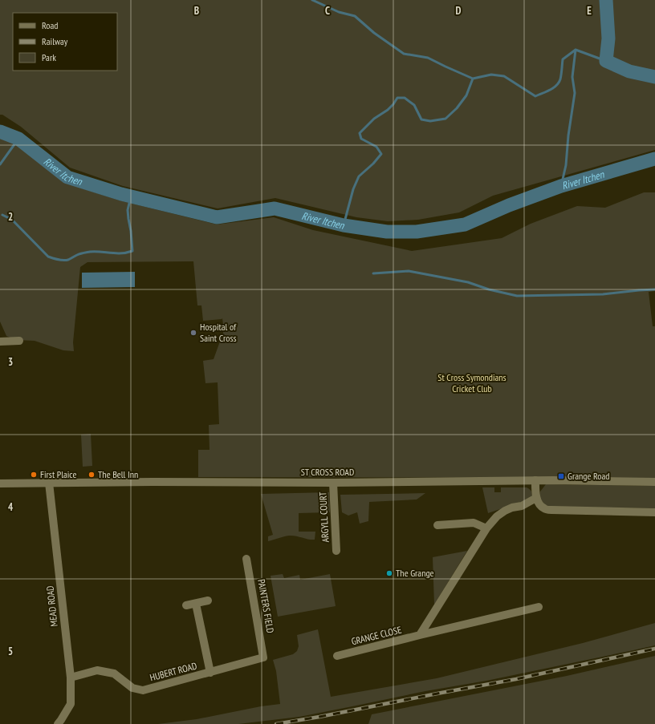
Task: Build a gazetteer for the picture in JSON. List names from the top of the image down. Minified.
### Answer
{"streets":{"street":["ST CROSS ROAD","ARGYLL COURT","MEAD ROAD","PAINTERS FIELD","GRANGE CLOSE","HUBERT ROAD"]},"crossings":[["ST CROSS ROAD","ARGYLL COURT"],["ST CROSS ROAD","MEAD ROAD"],["MEAD ROAD","HUBERT ROAD"],["PAINTERS FIELD","HUBERT ROAD"]],"water":["River Itchen"],"parks":["St Cross Symondians Cricket Club"],"places":{"other":["Hospital of Saint Cross","First Plaice","The Bell Inn","The Grange"],"transit":["Grange Road"]},"legend":["Road","Railway","Park"],"grid":{"columns":["B","C","D","E"],"rows":["2","3","4","5"]}}
